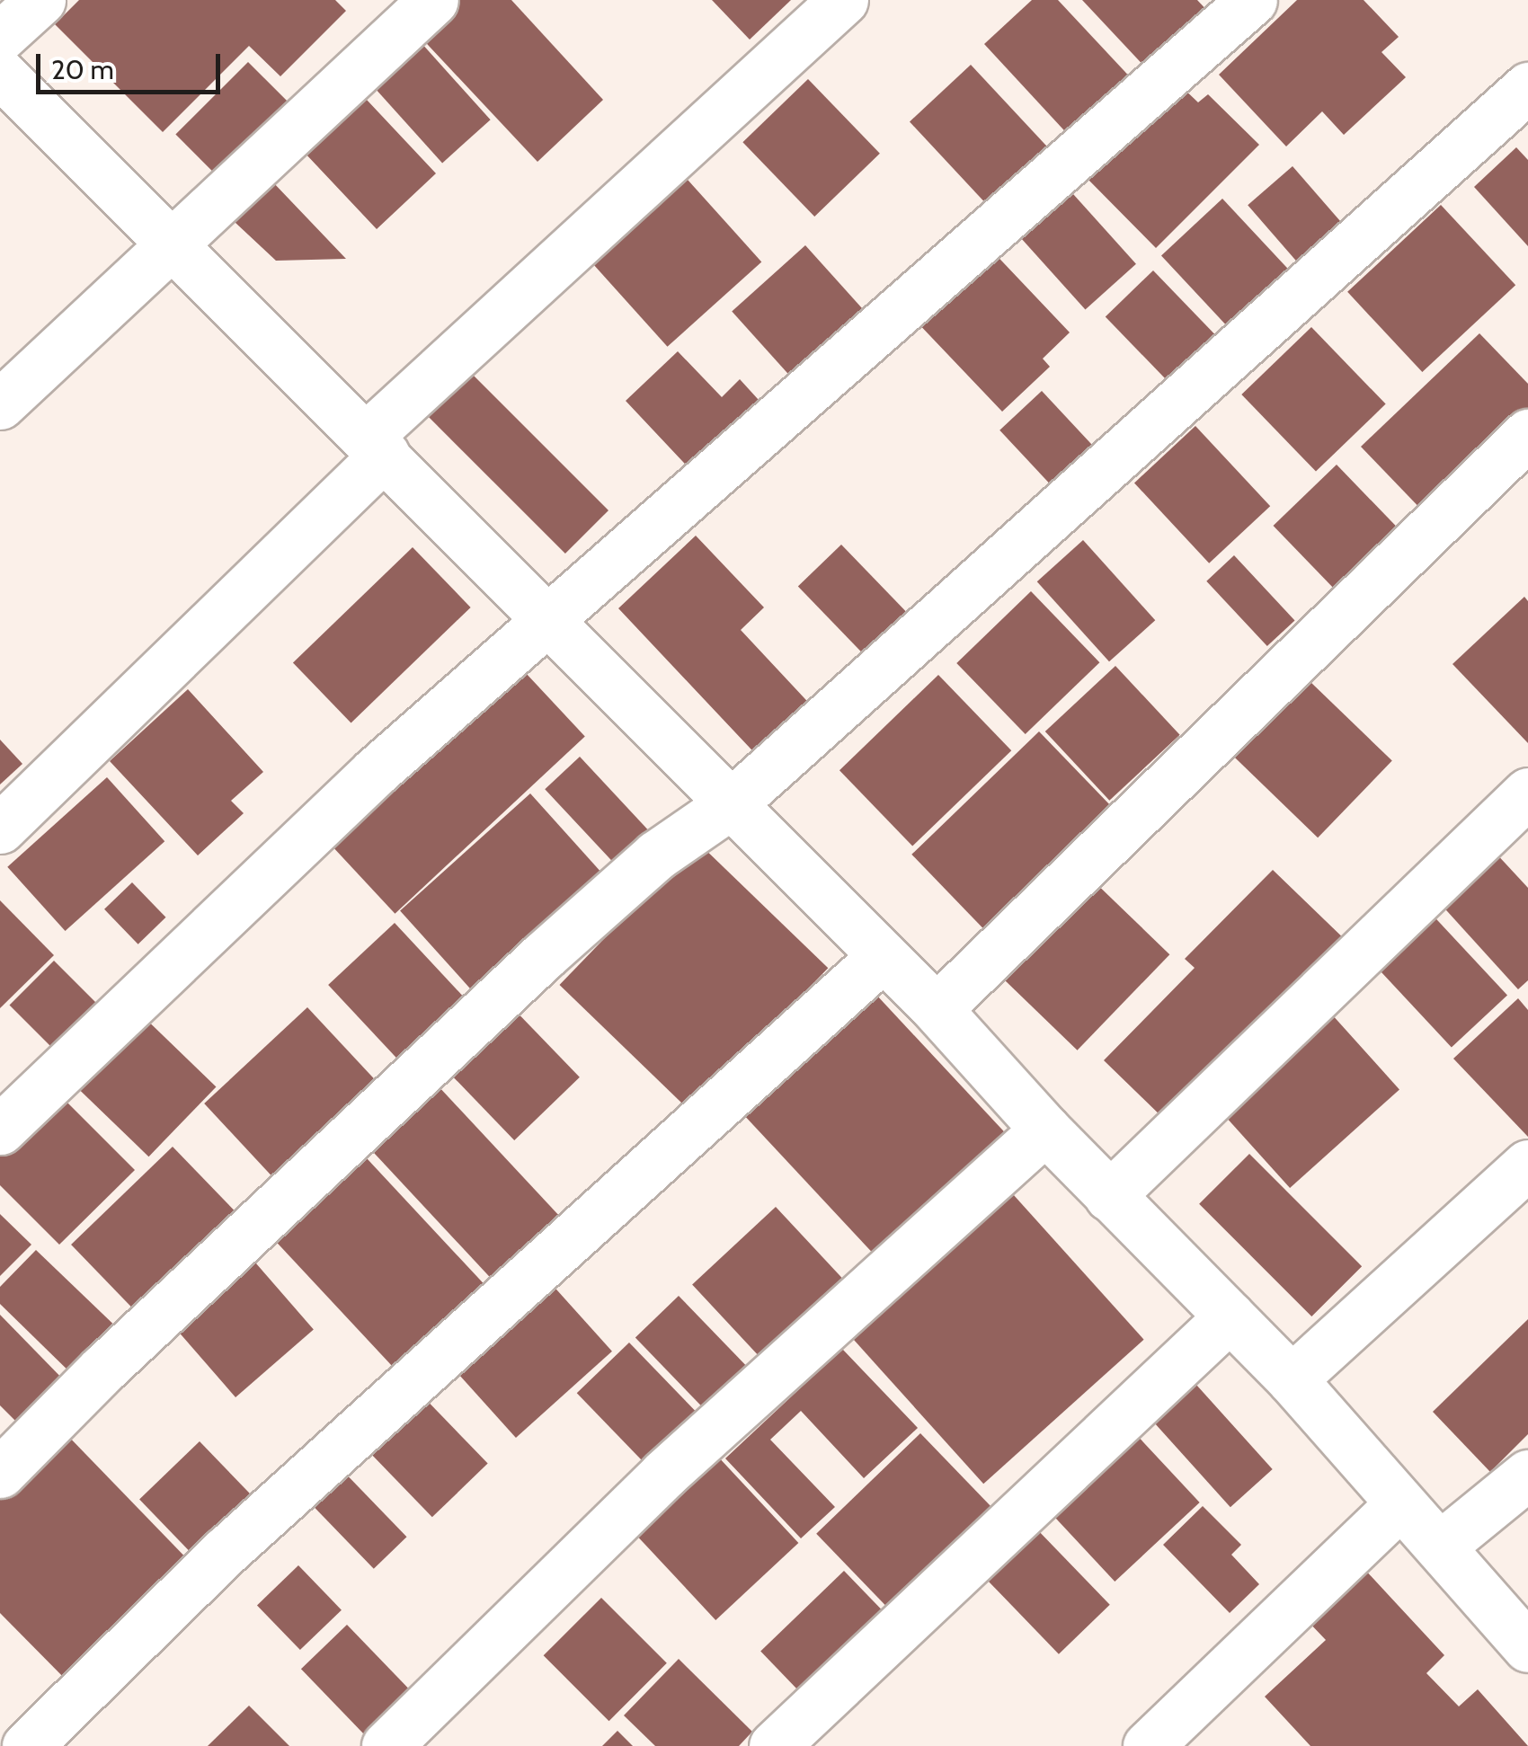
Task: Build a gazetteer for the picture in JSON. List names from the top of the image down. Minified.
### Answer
{"scale_bar":"20 m"}
